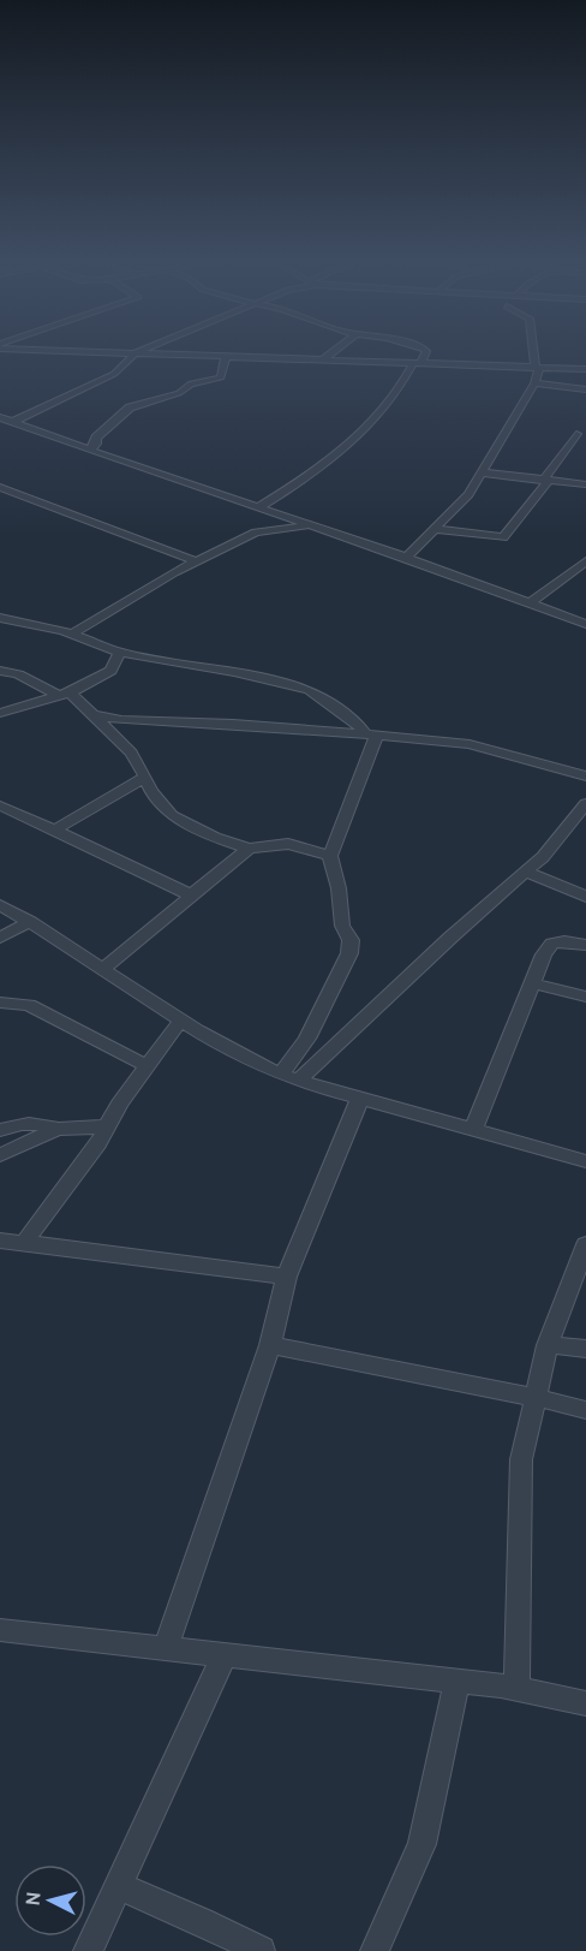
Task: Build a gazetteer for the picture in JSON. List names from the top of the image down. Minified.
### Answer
{"north":"left"}
